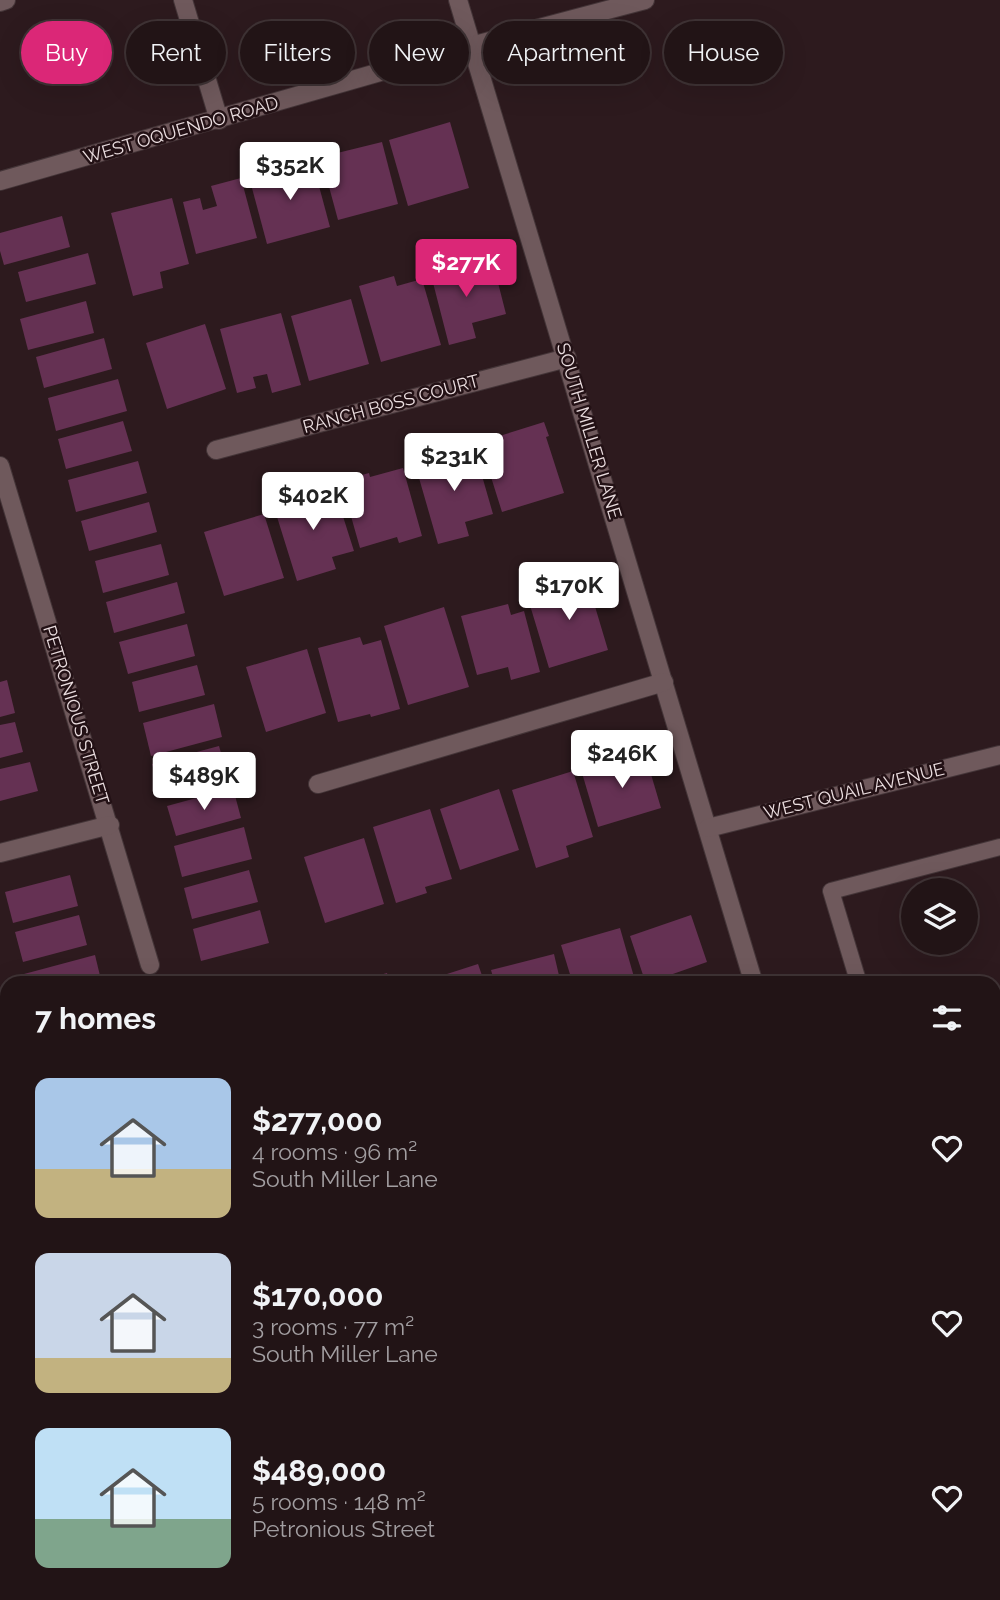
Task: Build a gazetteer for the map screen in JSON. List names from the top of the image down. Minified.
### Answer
{"streets":{"street":["WEST OQUENDO ROAD","RANCH BOSS COURT","SOUTH MILLER LANE","PETRONIOUS STREET","WEST QUAIL AVENUE"]},"crossings":[["WEST OQUENDO ROAD","SOUTH MILLER LANE"],["RANCH BOSS COURT","SOUTH MILLER LANE"],["SOUTH MILLER LANE","WEST QUAIL AVENUE"]],"page":{"chip":["Buy","Rent","Filters","New","Apartment","House"],"price":["$352K","$277K","$231K","$402K","$170K","$246K","$489K"],"heading":"7 homes","list":[{"name":"$277,000","note":"4 rooms · 96 m² · South Miller Lane"},{"name":"$170,000","note":"3 rooms · 77 m² · South Miller Lane"},{"name":"$489,000","note":"5 rooms · 148 m² · Petronious Street"}]}}
